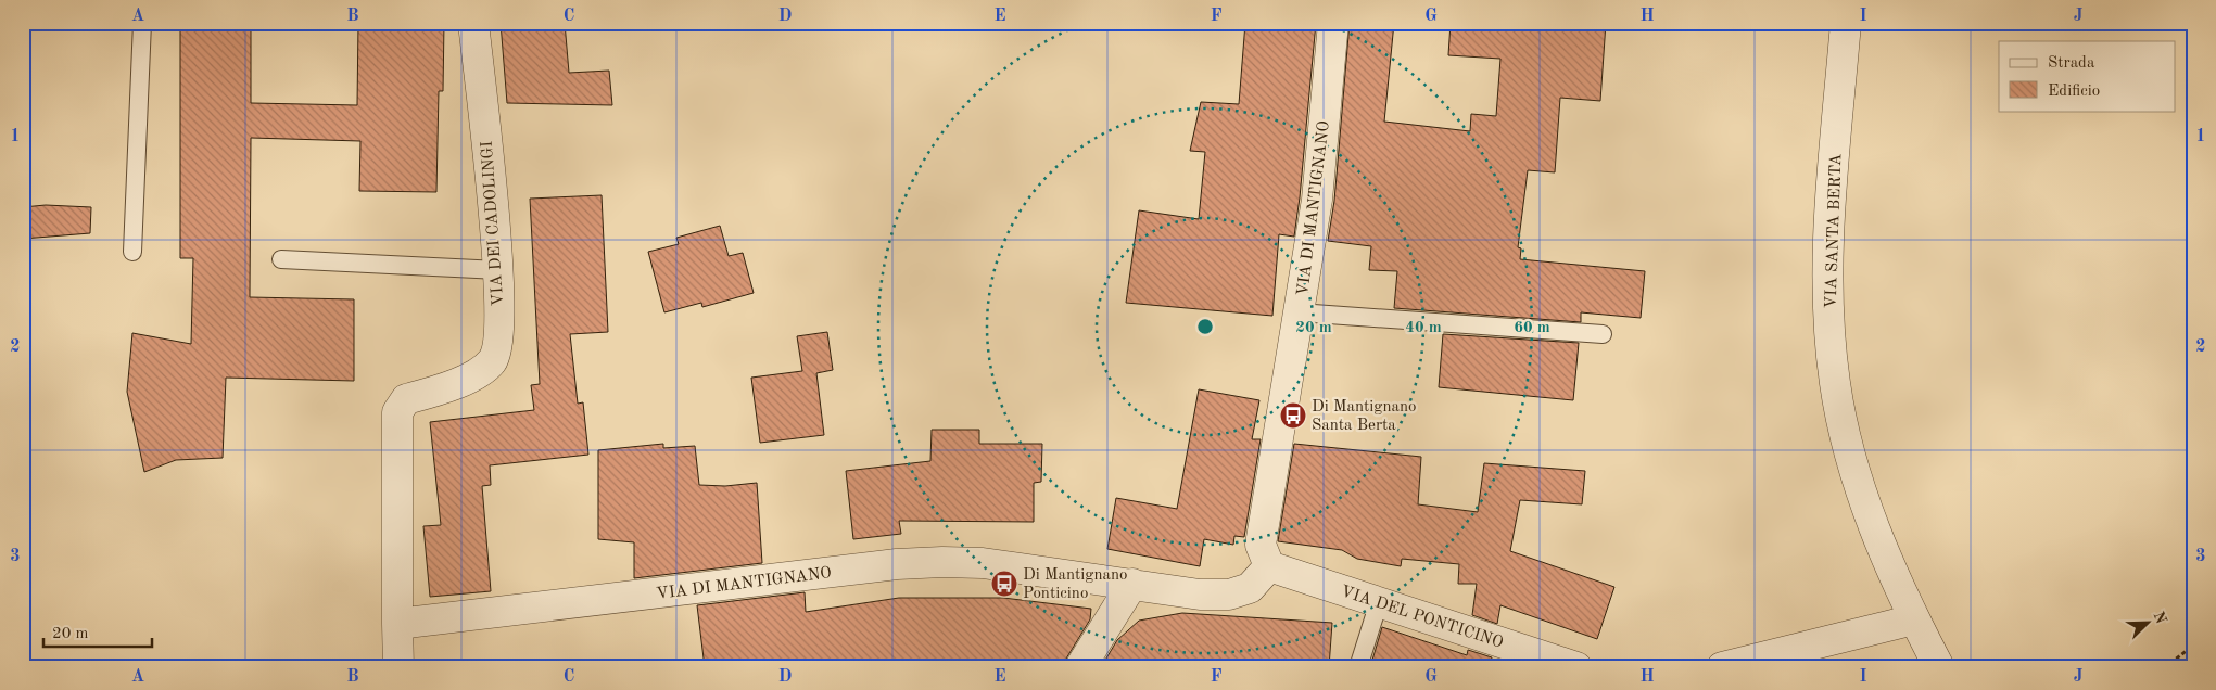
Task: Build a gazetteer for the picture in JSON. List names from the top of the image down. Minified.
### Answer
{"streets":{"street":["VIA DI MANTIGNANO","VIA DEI CADOLINGI","VIA SANTA BERTA","VIA DEL PONTICINO"]},"crossings":[["VIA DI MANTIGNANO","VIA DEI CADOLINGI"],["VIA DI MANTIGNANO","VIA DEL PONTICINO"]],"places":{"bus stop":["Di Mantignano Santa Berta","Di Mantignano Ponticino"]},"legend":["Strada","Edificio"],"scale_bar":"20 m","north":"top right","grid":{"columns":["A","B","C","D","E","F","G","H","I","J"],"rows":["1","2","3"]},"rings":["20 m","40 m","60 m"]}
